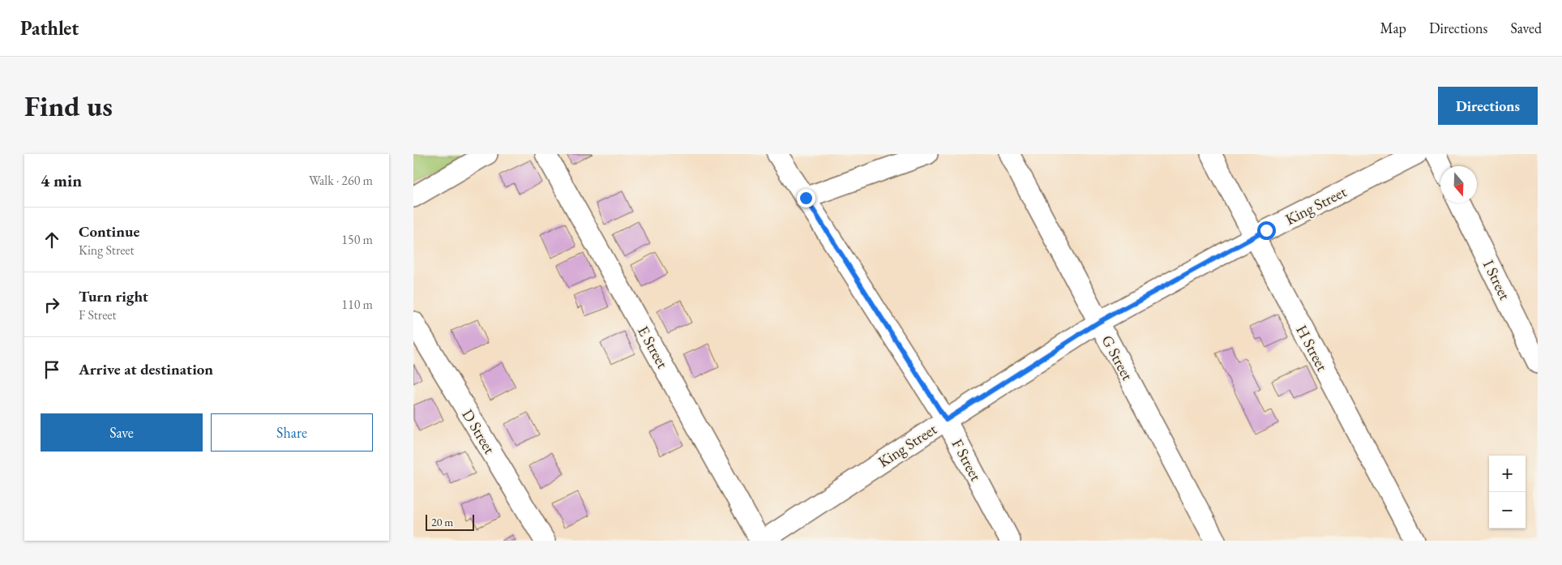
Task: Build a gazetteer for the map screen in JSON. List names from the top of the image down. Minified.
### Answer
{"streets":{"street":["King Street","I Street","E Street","H Street","G Street","D Street","F Street"]},"crossings":[["King Street","E Street"],["King Street","H Street"],["King Street","G Street"],["King Street","F Street"]],"scale_bar":"20 m","north":"bottom","page":{"header":"Pathlet","nav":["Map","Directions","Saved"],"buttons":["Directions",["Save","Share"]],"title":"Find us","heading":["4 min","Walk · 260 m"],"list":[["Continue","King Street","150 m"],["Turn right","F Street","110 m"],"Arrive at destination"],"map_buttons":["+","−"],"scale":"20 m"}}
